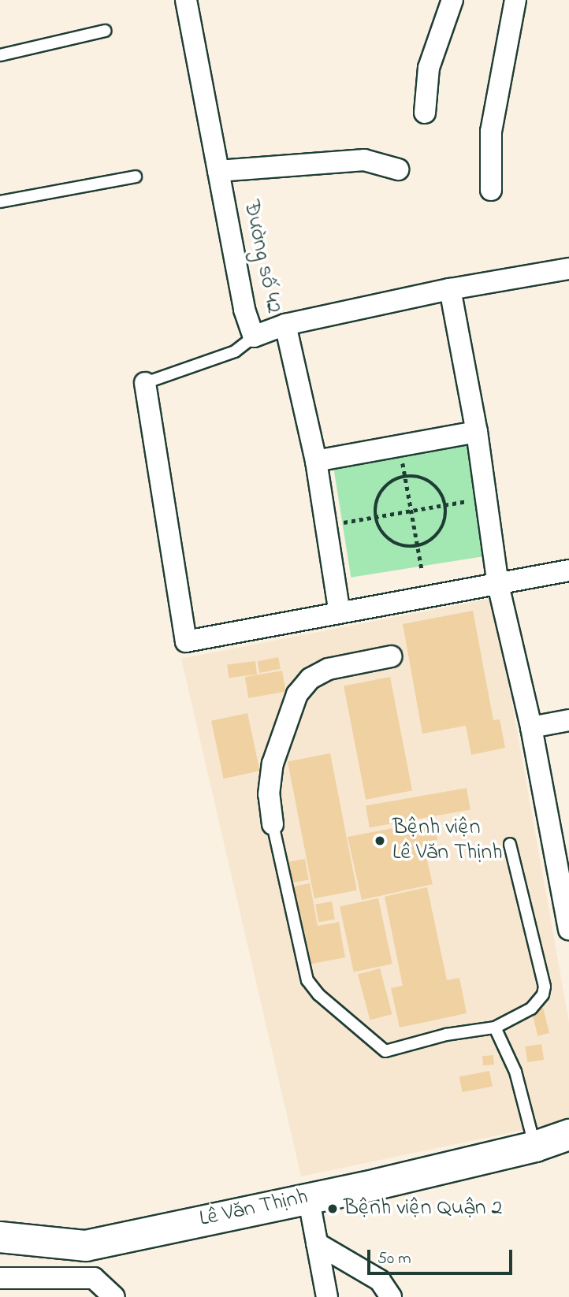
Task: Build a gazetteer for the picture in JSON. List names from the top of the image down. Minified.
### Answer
{"streets":{"street":["Đường số 42","Lê Văn Thịnh"]},"places":["Bệnh viện Lê Văn Thịnh","Bệnh viện Quận 2"],"scale_bar":"50 m"}
